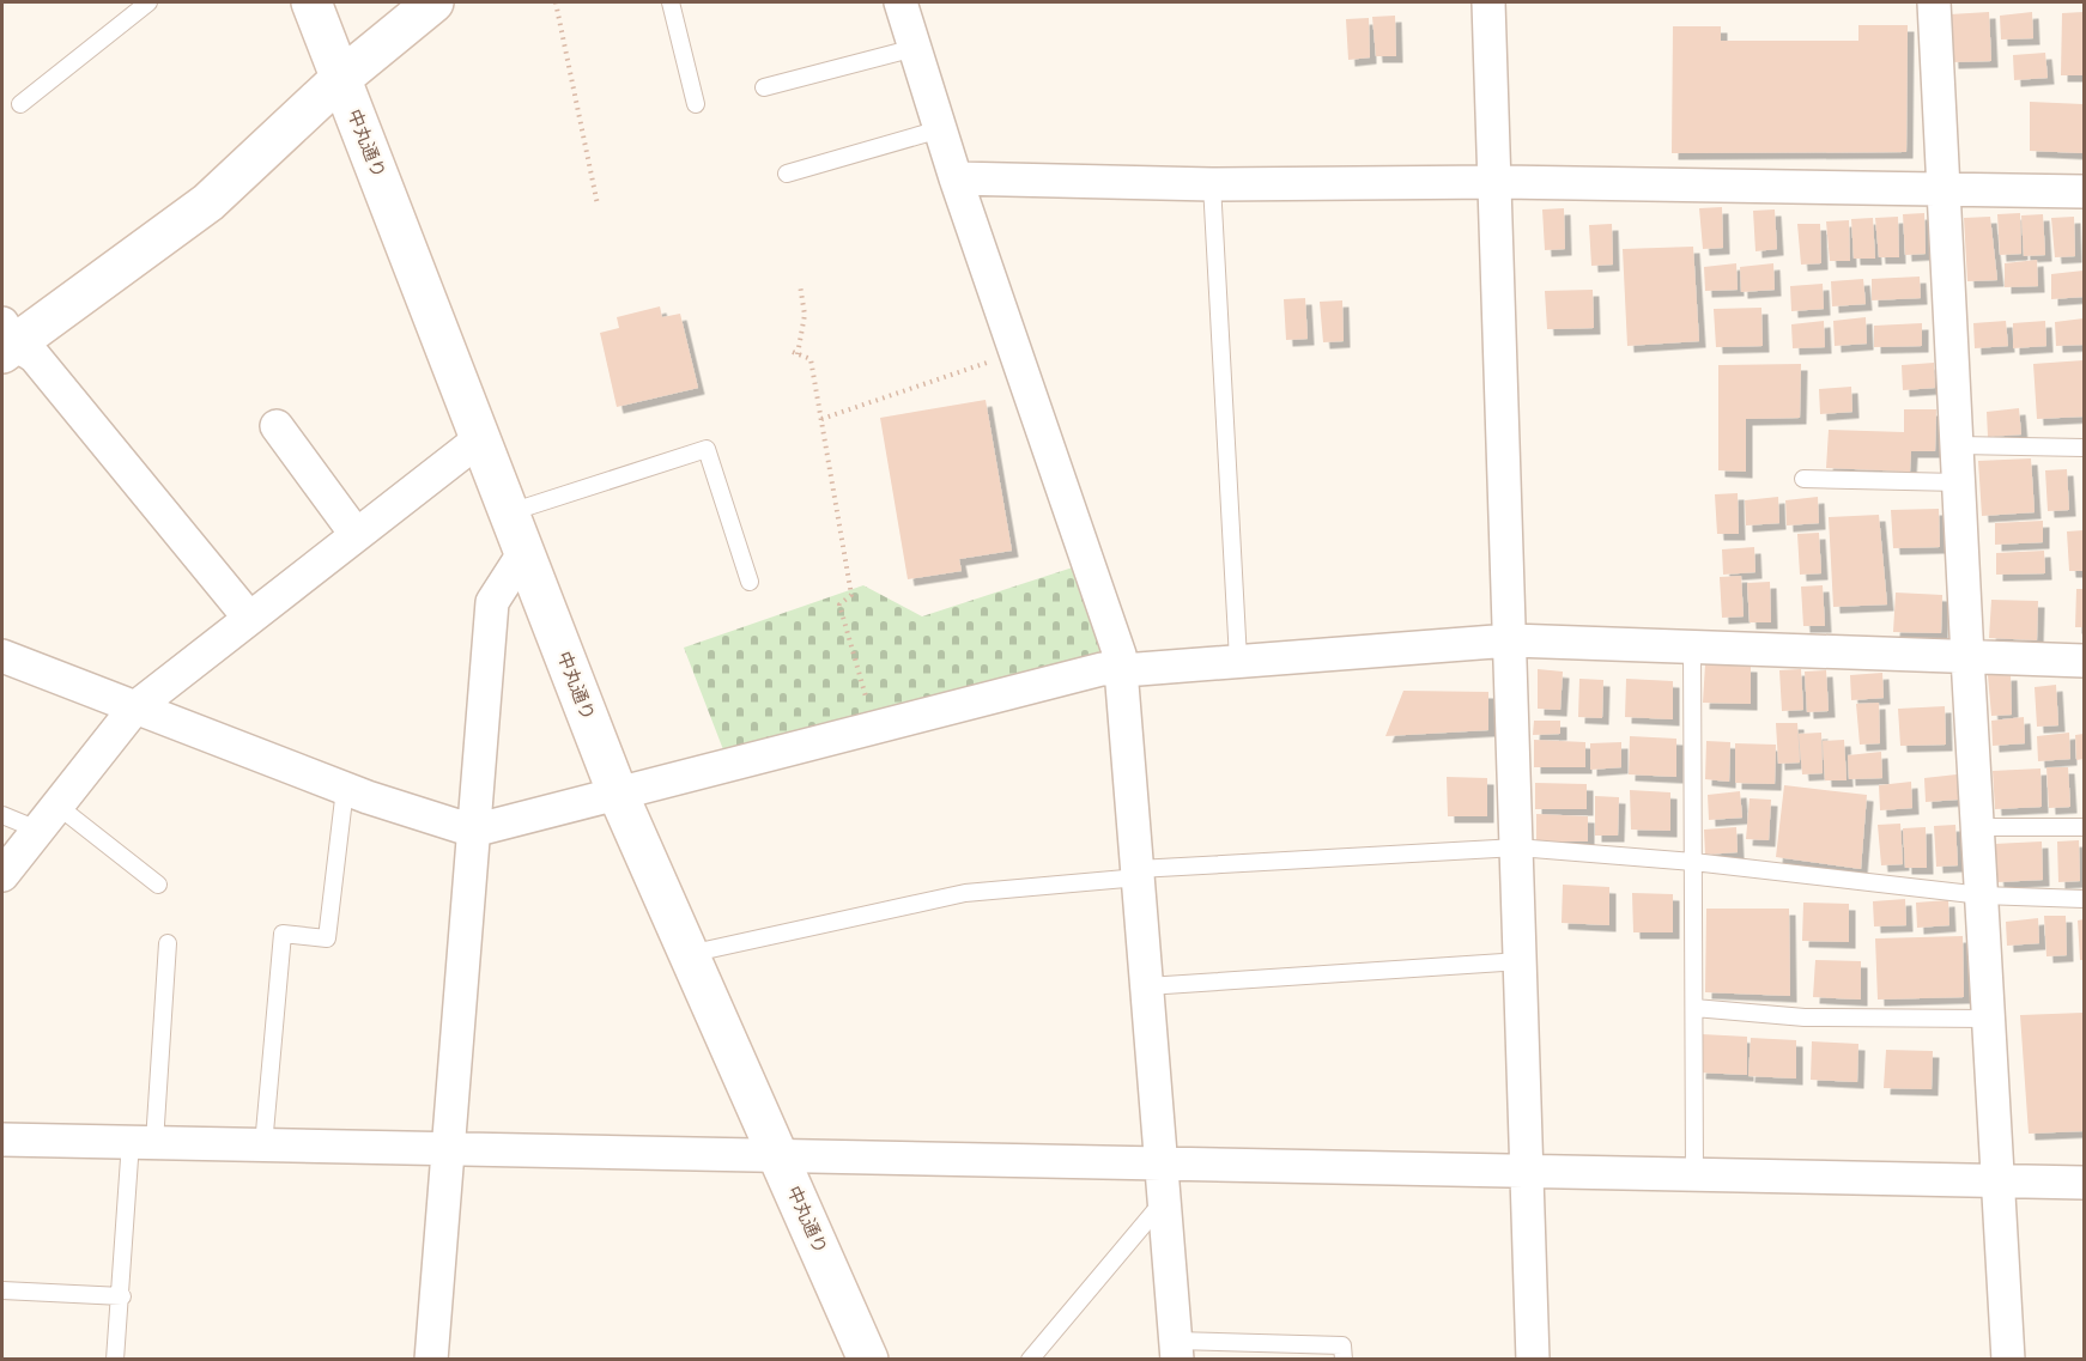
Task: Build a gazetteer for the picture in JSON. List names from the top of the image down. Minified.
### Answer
{"streets":{"street":["中丸通り"]}}
